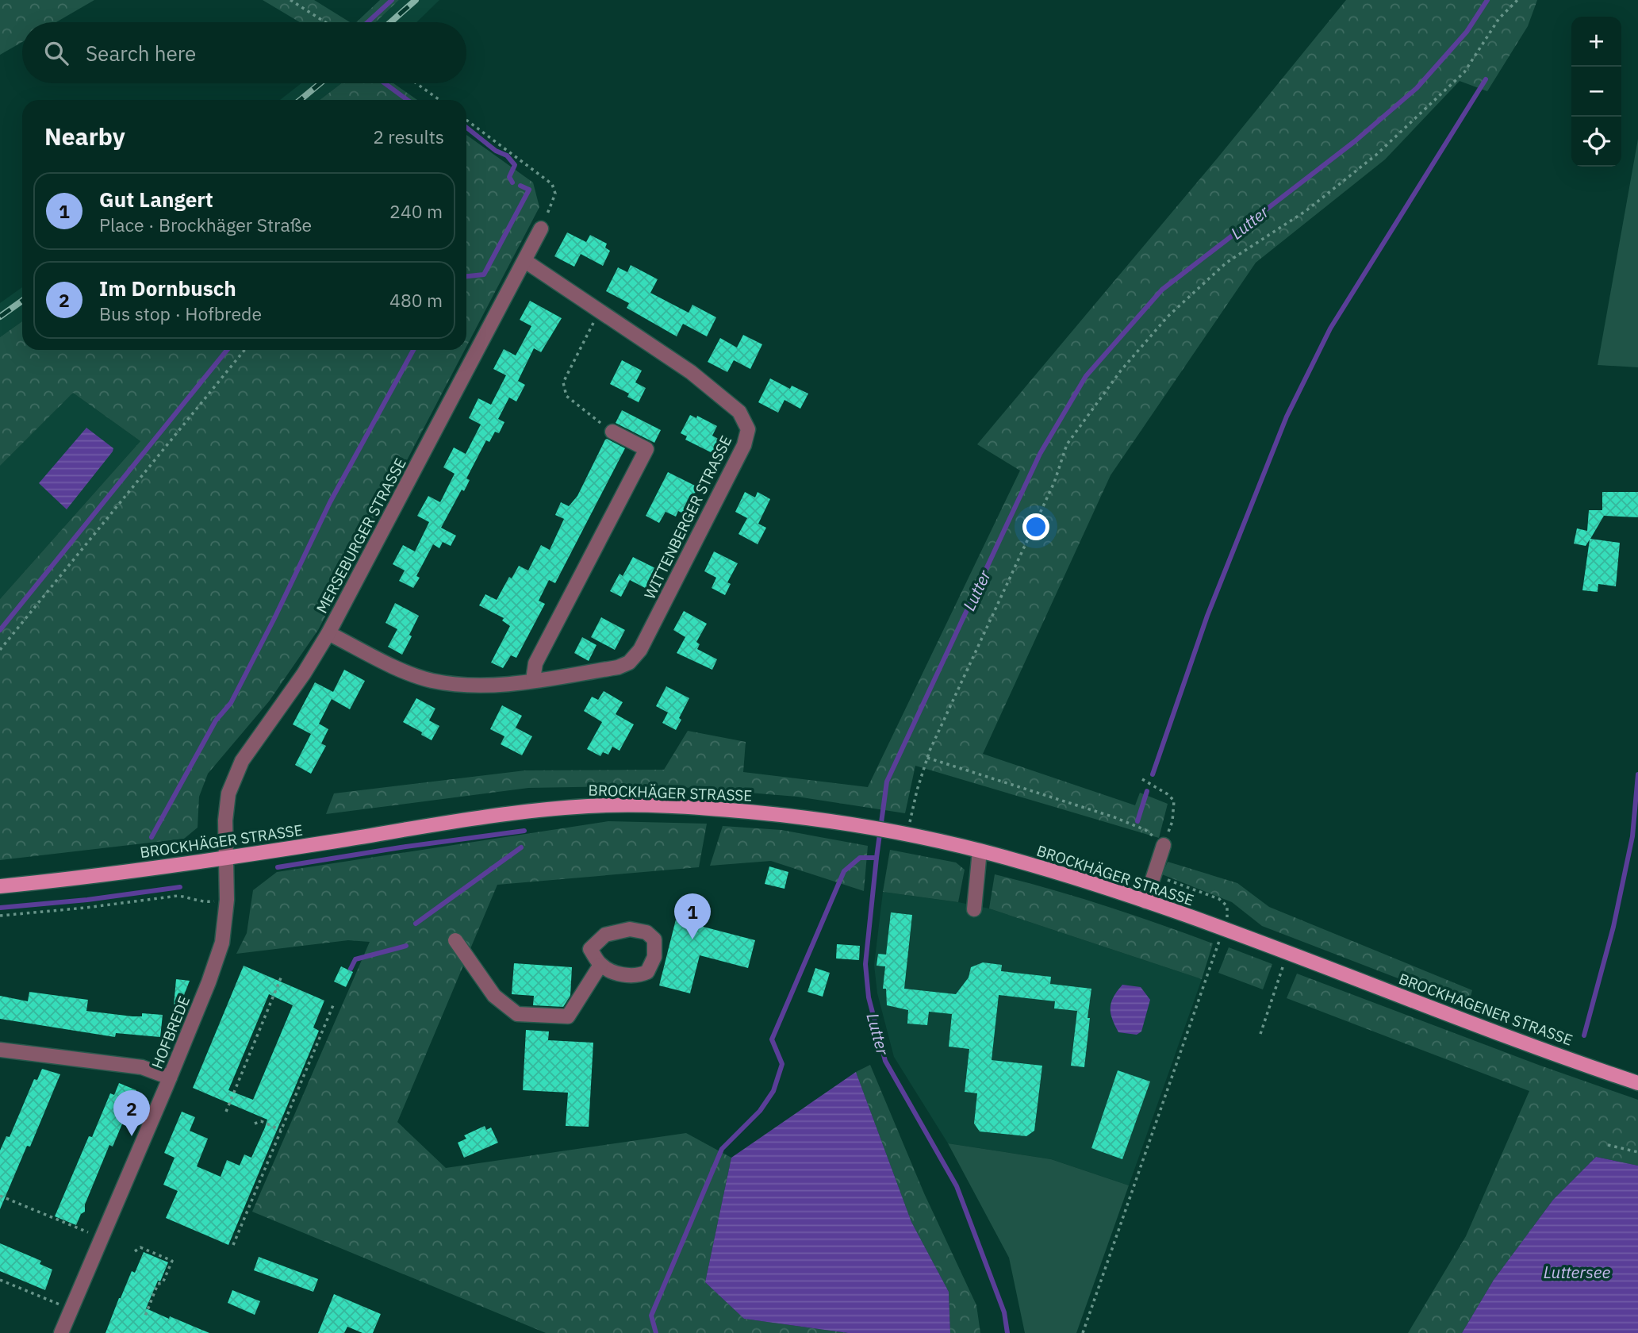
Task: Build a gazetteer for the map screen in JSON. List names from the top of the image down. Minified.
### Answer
{"streets":{"main road":["BROCKHÄGER STRASSE","BROCKHAGENER STRASSE"],"street":["WITTENBERGER STRASSE","MERSEBURGER STRASSE","HOFBREDE"]},"crossings":[["WITTENBERGER STRASSE","MERSEBURGER STRASSE"],["MERSEBURGER STRASSE","BROCKHÄGER STRASSE"],["MERSEBURGER STRASSE","HOFBREDE"],["BROCKHÄGER STRASSE","BROCKHAGENER STRASSE"],["BROCKHÄGER STRASSE","HOFBREDE"]],"water":["Lutter","Luttersee"],"page":{"map_buttons":["+","−"],"search":"Search here","heading":["Nearby","2 results"],"list":[{"mark":"1","name":"Gut Langert","note":"Place · Brockhäger Straße","value":"240 m"},{"mark":"2","name":"Im Dornbusch","note":"Bus stop · Hofbrede","value":"480 m"}],"pins":["1","2"]}}
